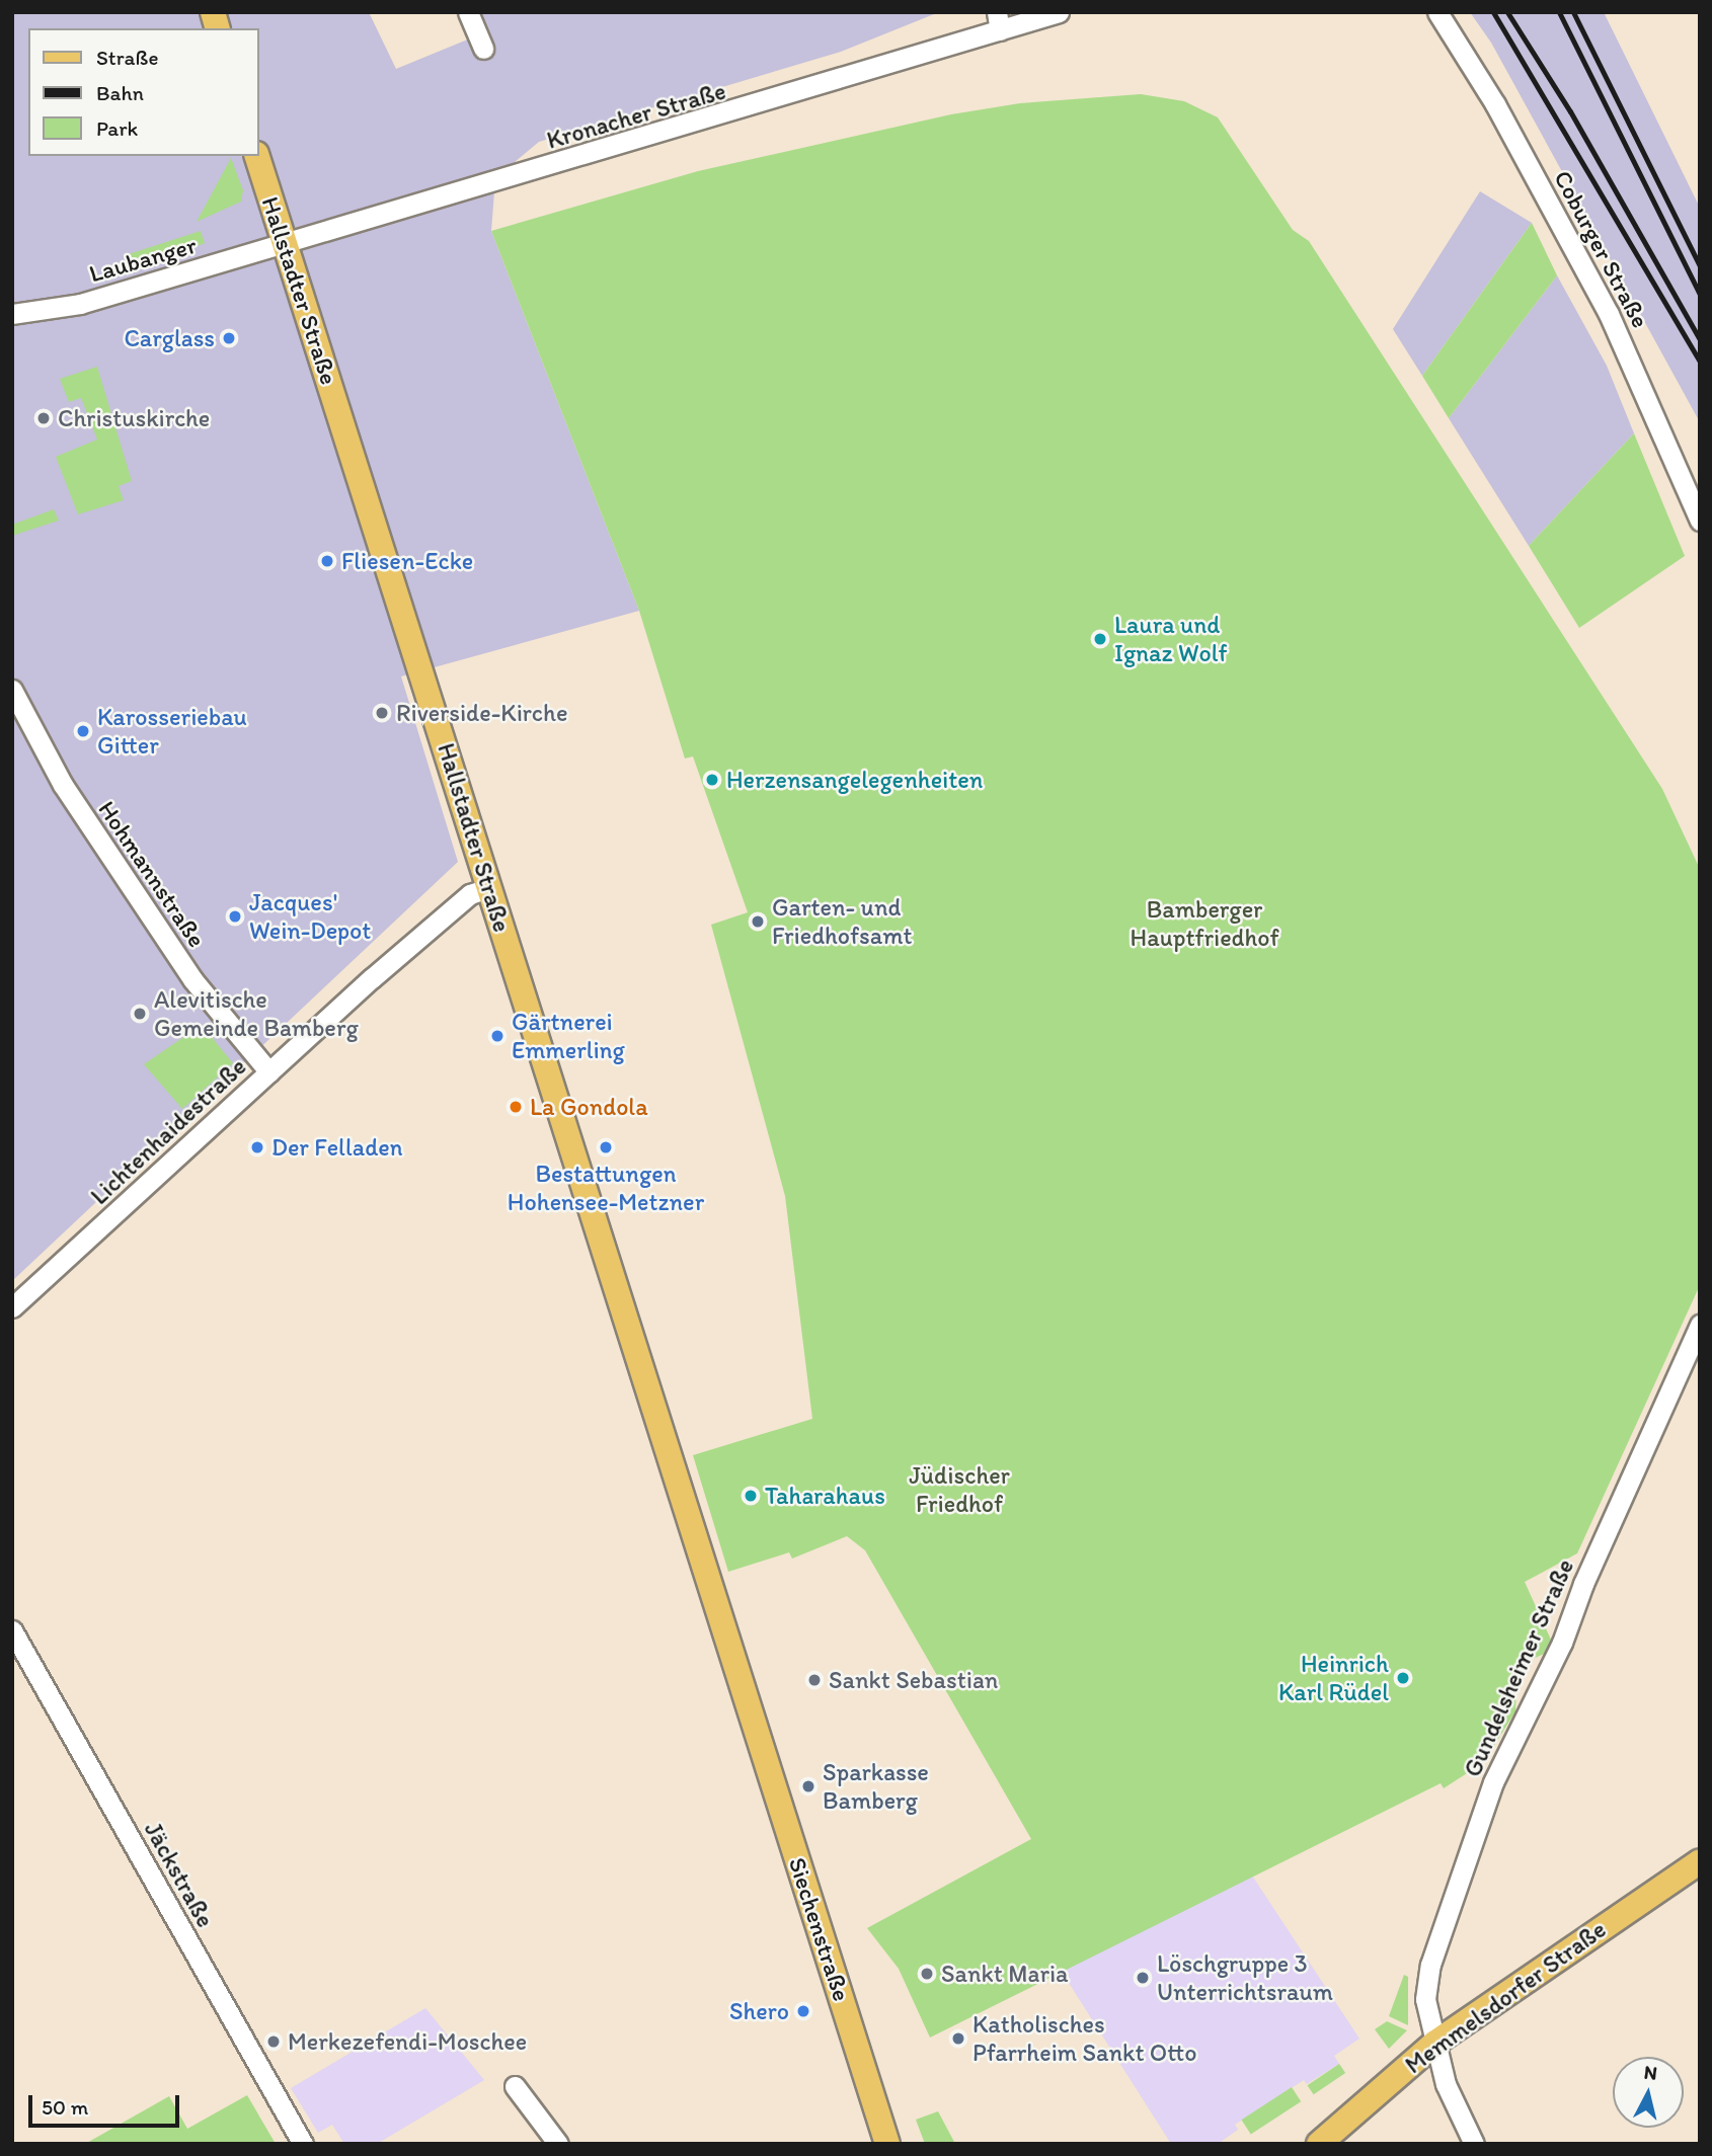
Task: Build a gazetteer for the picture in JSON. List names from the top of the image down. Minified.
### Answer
{"streets":{"main road":["Hallstadter Straße","Siechenstraße","Memmelsdorfer Straße"],"street":["Kronacher Straße","Coburger Straße","Laubanger","Hohmannstraße","Lichtenhaidestraße","Gundelsheimer Straße","Jäckstraße"]},"crossings":[["Kronacher Straße","Laubanger"],["Kronacher Straße","Hallstadter Straße"],["Laubanger","Hallstadter Straße"],["Hallstadter Straße","Lichtenhaidestraße"],["Hallstadter Straße","Siechenstraße"],["Hohmannstraße","Lichtenhaidestraße"],["Gundelsheimer Straße","Memmelsdorfer Straße"]],"parks":["Bamberger Hauptfriedhof","Jüdischer Friedhof"],"places":["Carglass","Christuskirche","Fliesen-Ecke","Laura und Ignaz Wolf","Riverside-Kirche","Karosseriebau Gitter","Herzensangelegenheiten","Jacques' Wein-Depot","Garten- und Friedhofsamt","Alevitische Gemeinde Bamberg","Gärtnerei Emmerling","La Gondola","Der Felladen","Bestattungen Hohensee-Metzner","Taharahaus","Heinrich Karl Rüdel","Sankt Sebastian","Sparkasse Bamberg","Sankt Maria","Löschgruppe 3 Unterrichtsraum","Shero","Katholisches Pfarrheim Sankt Otto","Merkezefendi-Moschee"],"legend":["Straße","Bahn","Park"],"scale_bar":"50 m","north":"top"}
